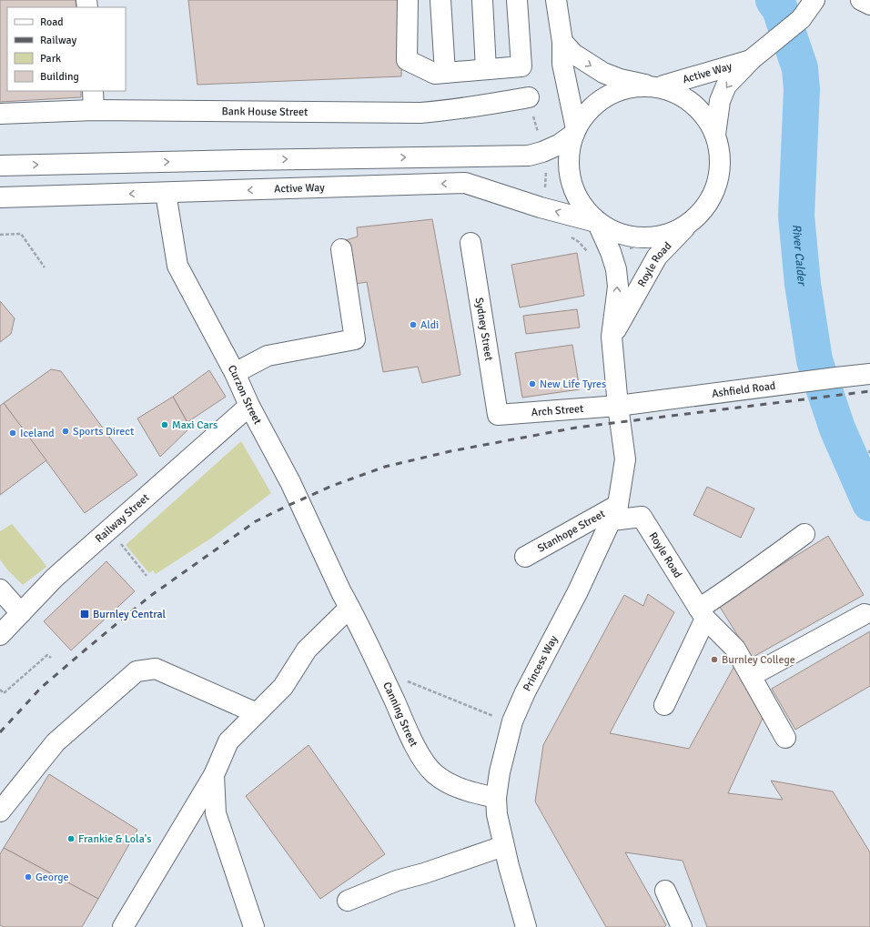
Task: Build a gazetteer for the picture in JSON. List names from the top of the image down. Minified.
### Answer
{"streets":{"main road":["Active Way","Bank House Street","Royle Road","Sydney Street","Ashfield Road","Curzon Street","Arch Street","Railway Street","Stanhope Street","Princess Way","Canning Street"]},"crossings":[["Active Way","Royle Road"],["Active Way","Curzon Street"],["Royle Road","Stanhope Street"],["Royle Road","Princess Way"],["Sydney Street","Arch Street"],["Ashfield Road","Arch Street"],["Ashfield Road","Princess Way"],["Curzon Street","Railway Street"],["Curzon Street","Canning Street"],["Arch Street","Princess Way"],["Stanhope Street","Princess Way"],["Princess Way","Canning Street"]],"water":["River Calder"],"places":{"other":["Aldi","New Life Tyres","Maxi Cars","Sports Direct","Iceland","Burnley College","Frankie & Lola's","George"],"transit":["Burnley Central"]},"legend":["Road","Railway","Park","Building"]}
